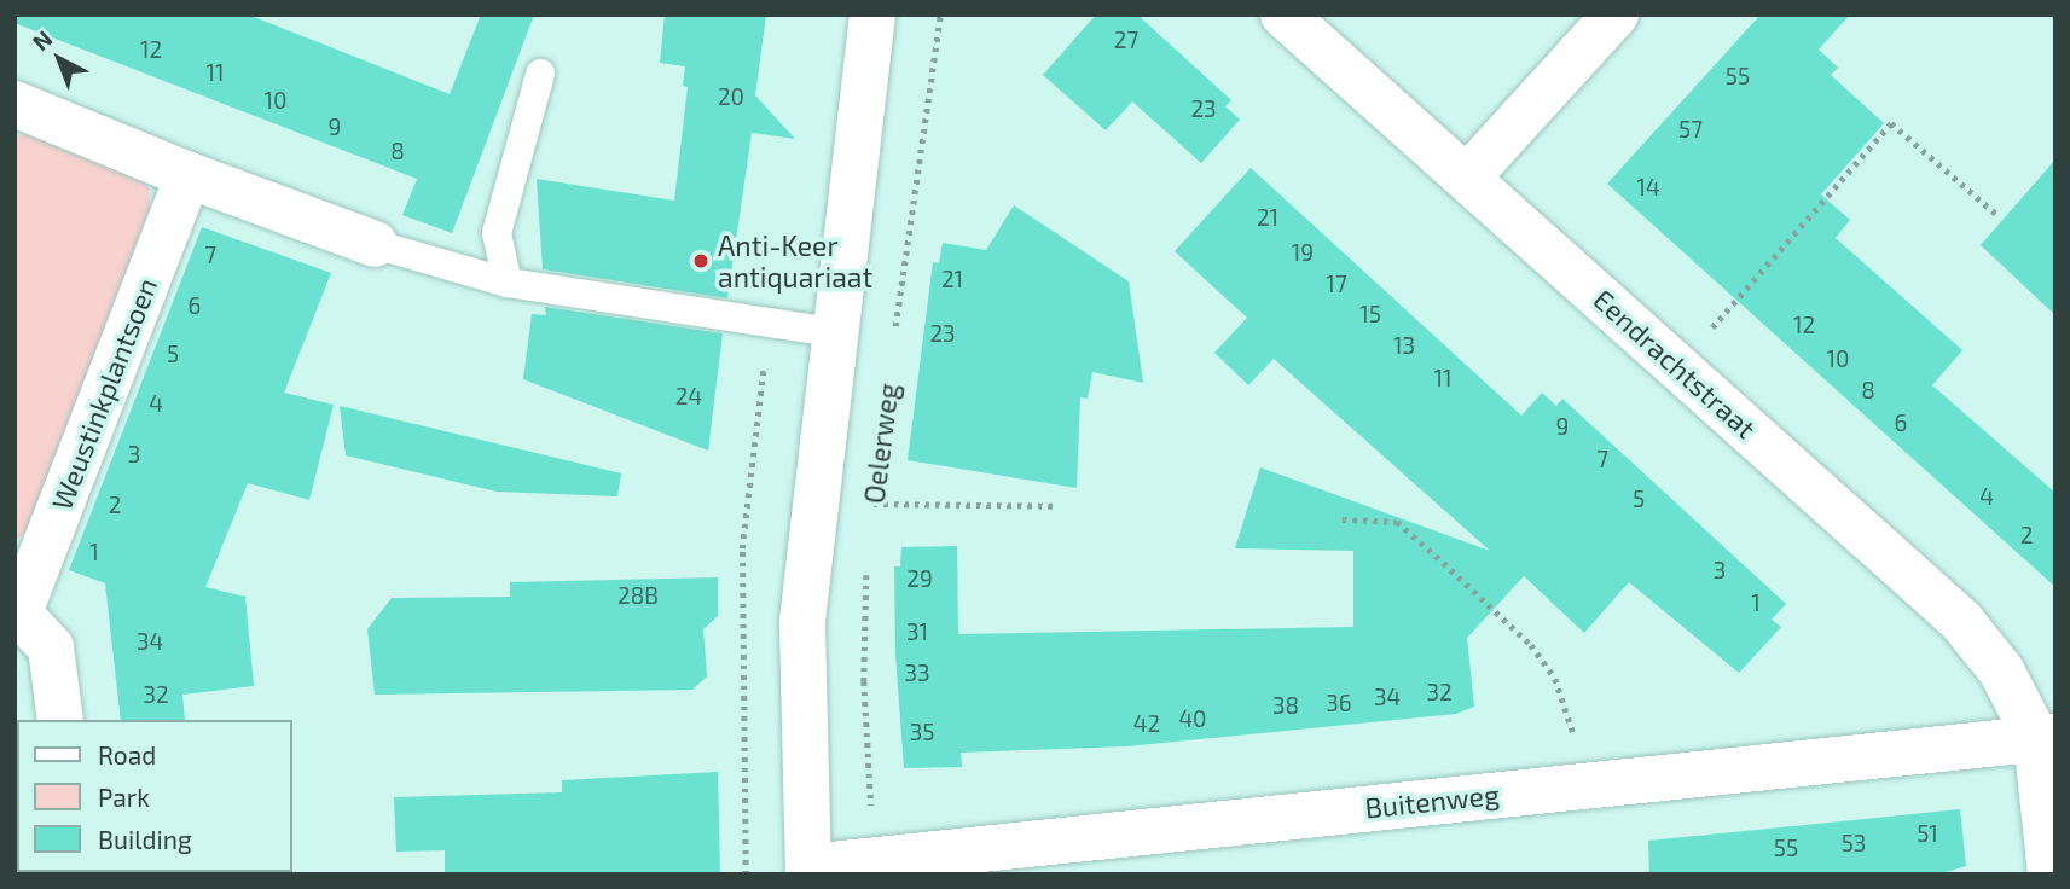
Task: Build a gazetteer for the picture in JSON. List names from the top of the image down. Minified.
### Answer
{"streets":{"street":["Eendrachtstraat","Weustinkplantsoen","Buitenweg"],"path":["Oelerweg"]},"crossings":[["Eendrachtstraat","Buitenweg"]],"places":["Anti-Keer antiquariaat"],"house_numbers":["27","12","11","55","20","10","23","9","57","8","14","21","19","7","21","17","6","15","12","23","13","5","10","11","8","24","4","6","9","3","7","4","5","2","2","1","3","29","28B","1","31","34","33","32","32","34","36","38","40","42","35","51","53","55"],"legend":["Road","Park","Building"],"north":"top left"}
